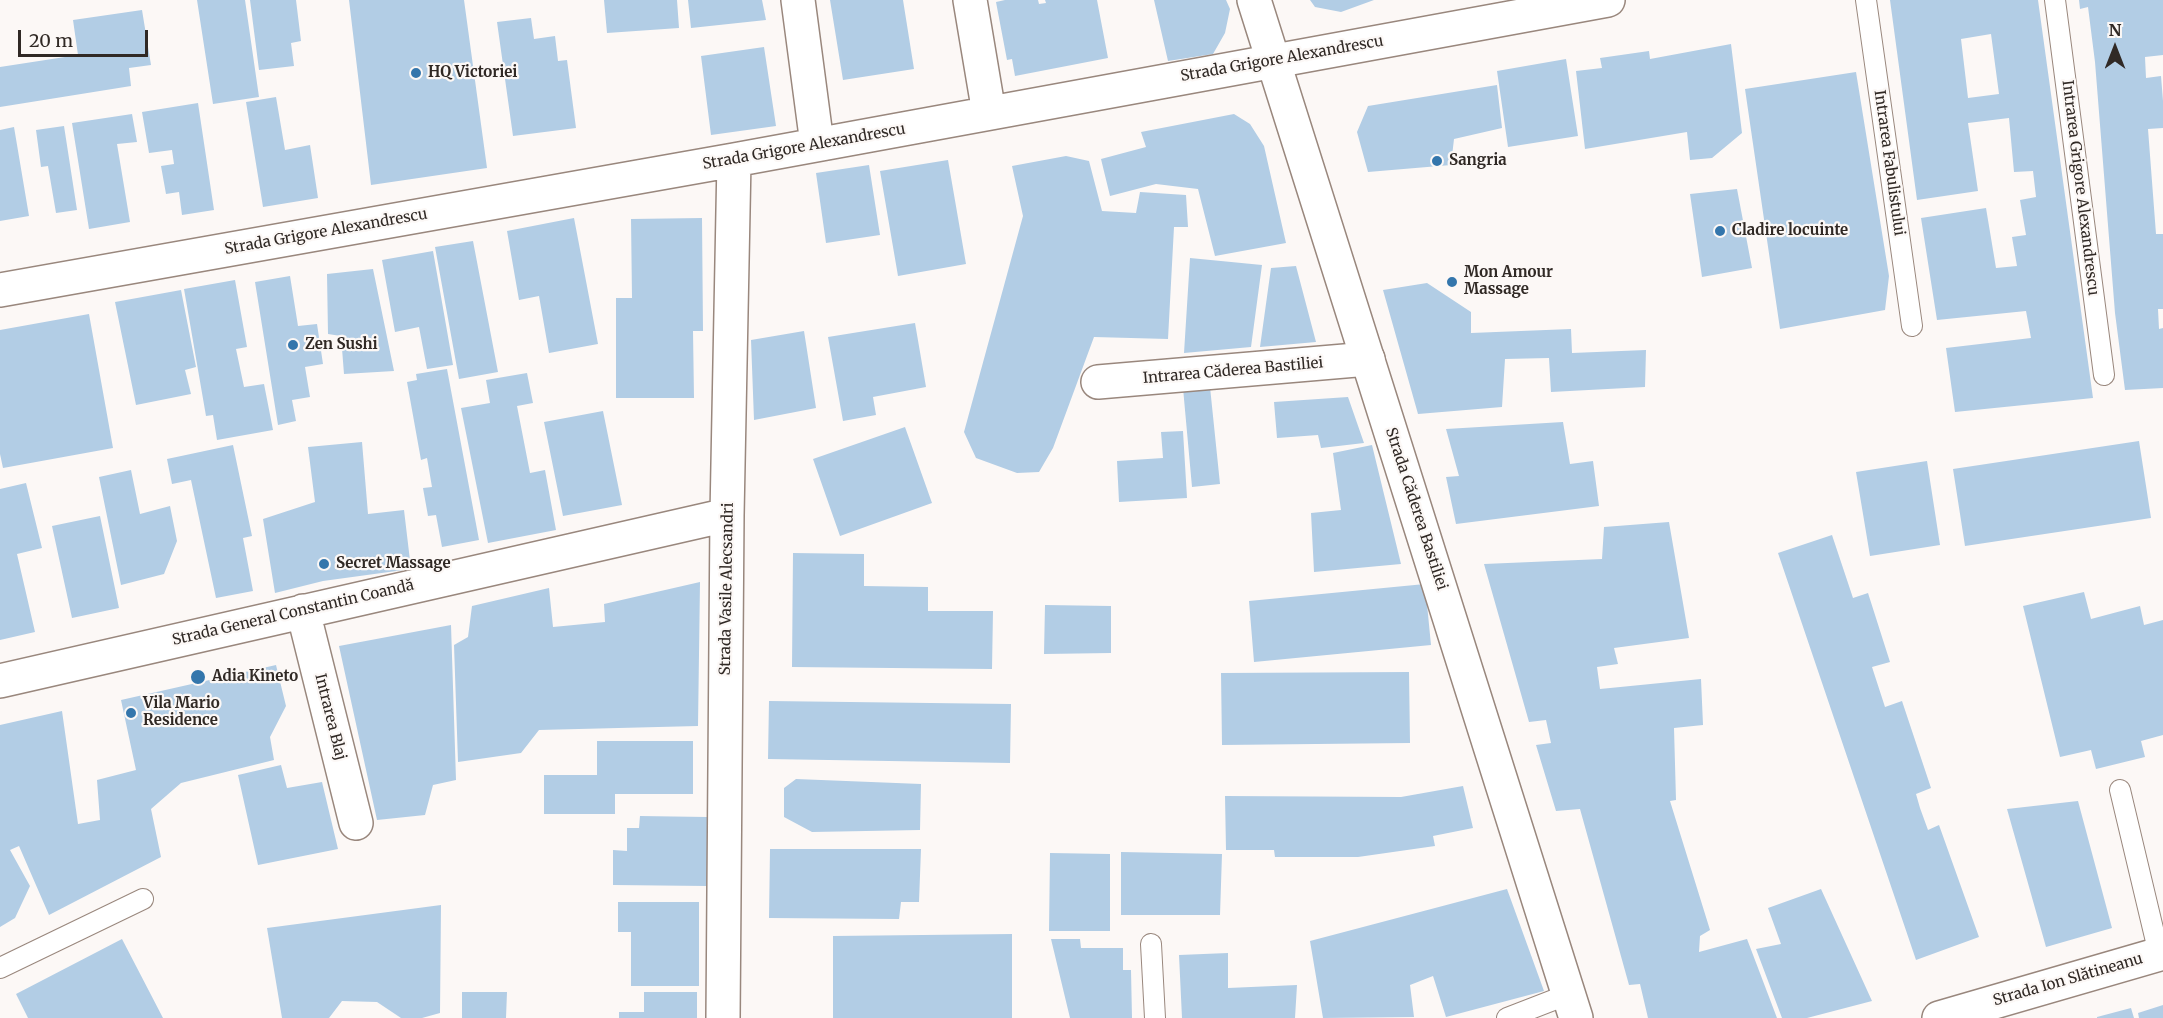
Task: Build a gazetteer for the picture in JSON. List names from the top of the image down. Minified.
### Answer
{"streets":{"street":["Strada Grigore Alexandrescu","Intrarea Căderea Bastiliei","Strada Căderea Bastiliei","Strada Vasile Alecsandri","Strada General Constantin Coandă","Intrarea Blaj","Strada Ion Slătineanu"],"lane":["Intrarea Fabulistului","Intrarea Grigore Alexandrescu"]},"crossings":[["Strada Grigore Alexandrescu","Strada Căderea Bastiliei"],["Strada Grigore Alexandrescu","Strada Vasile Alecsandri"],["Intrarea Căderea Bastiliei","Strada Căderea Bastiliei"],["Strada Vasile Alecsandri","Strada General Constantin Coandă"],["Strada General Constantin Coandă","Intrarea Blaj"]],"places":["HQ Victoriei","Sangria","Cladire locuinte","Mon Amour Massage","Zen Sushi","Secret Massage","Adia Kineto","Vila Mario Residence"],"scale_bar":"20 m","north":"top"}
